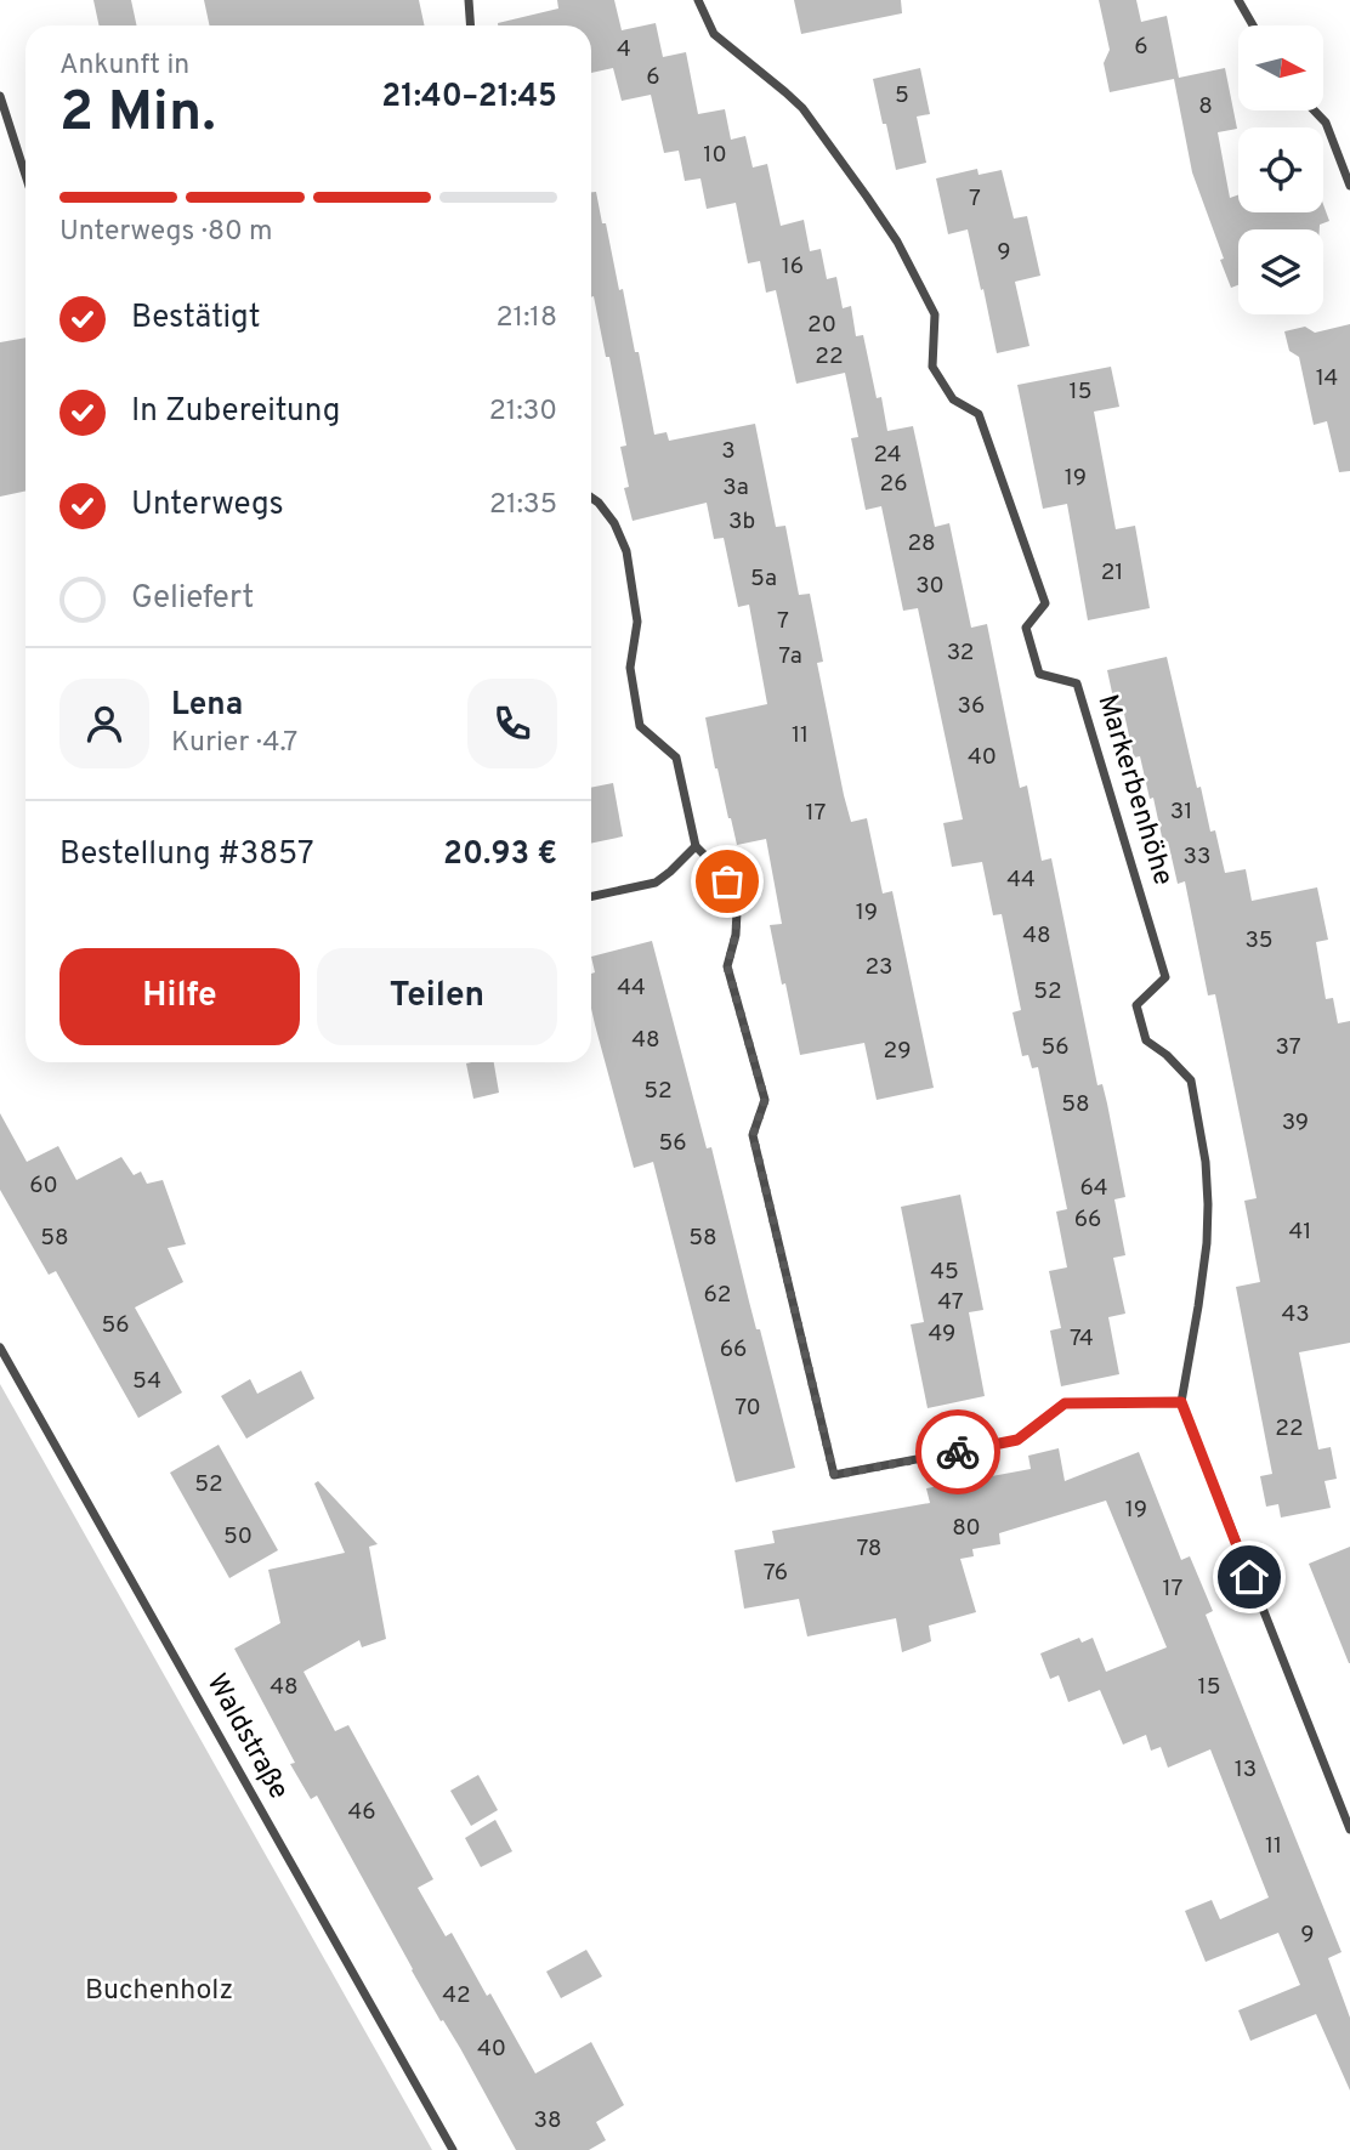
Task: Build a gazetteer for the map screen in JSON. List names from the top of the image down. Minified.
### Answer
{"streets":{"street":["Markerbenhöhe","Waldstraße"]},"parks":["Buchenholz"],"house_numbers":["6","4","6","5","8","10","7","9","16","20","22","14","15","3","24","19","26","3a","3b","28","21","5a","30","7","32","7a","36","11","40","31","17","33","44","19","48","35","23","44","52","48","56","37","29","52","58","39","56","60","64","66","41","58","58","45","62","47","43","56","49","74","66","54","70","22","52","19","80","50","78","76","17","48","15","13","46","11","9","42","40","38"],"north":"right","page":{"heading":["2 Min.","Ankunft in","21:40–21:45"],"panel":["Lena","Kurier · 4.7","Bestellung #3857","20.93 €"],"bar":"Unterwegs · 80 m","list":[["Bestätigt","21:18"],["In Zubereitung","21:30"],["Unterwegs","21:35"],"Geliefert"],"buttons":["Hilfe","Teilen"]}}
